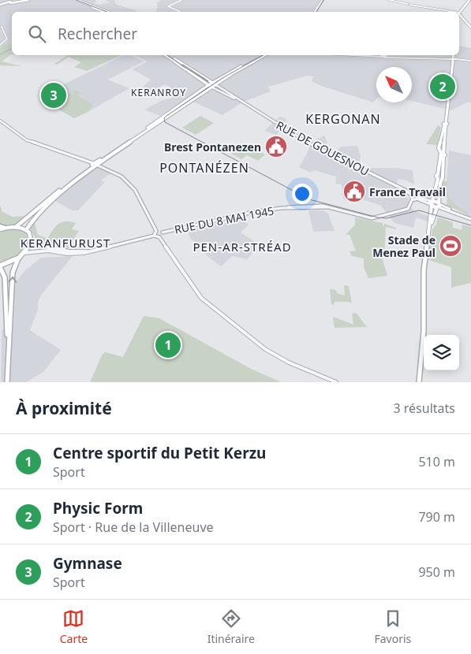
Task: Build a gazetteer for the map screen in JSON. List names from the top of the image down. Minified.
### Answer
{"streets":{"main road":["RUE DE GOUESNOU"],"street":["RUE DU 8 MAI 1945"]},"crossings":[["RUE DE GOUESNOU","RUE DU 8 MAI 1945"]],"districts":["KERANROY","KERGONAN","PONTANÉZEN","KERANFURUST","PEN-AR-STRÉAD"],"places":{"public building":["Brest Pontanezen","France Travail"],"sports":["Stade de Menez Paul"]},"north":"top left","page":{"search":"Rechercher","pins":["2","3","1"],"heading":["À proximité","3 résultats"],"list":[{"mark":"1","name":"Centre sportif du Petit Kerzu","note":"Sport","value":"510 m"},{"mark":"2","name":"Physic Form","note":"Sport · Rue de la Villeneuve","value":"790 m"},{"mark":"3","name":"Gymnase","note":"Sport","value":"950 m"}],"nav":["Carte","Itinéraire","Favoris"]}}
